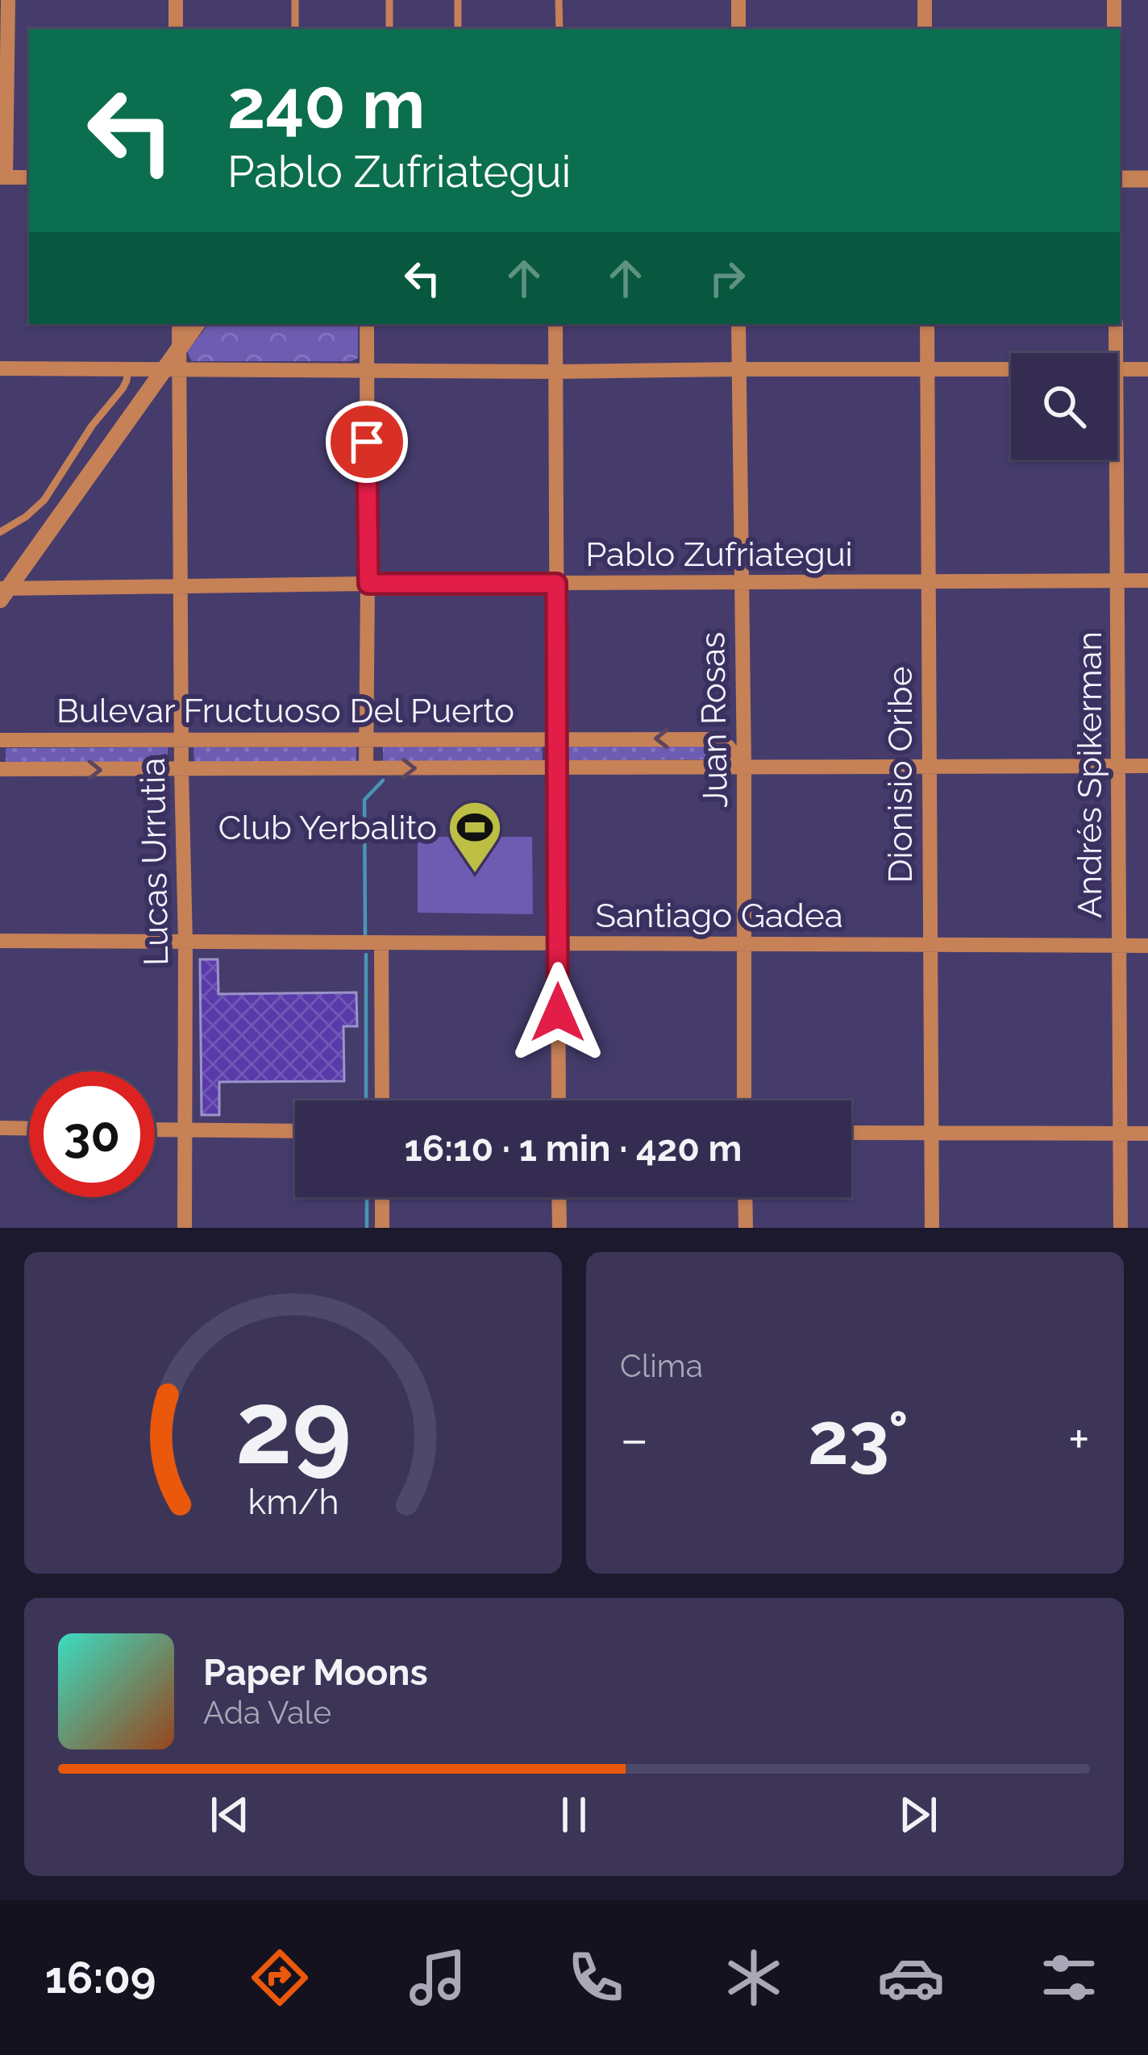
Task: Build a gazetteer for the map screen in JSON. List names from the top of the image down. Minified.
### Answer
{"streets":{"street":["Pablo Zufriategui","Bulevar Fructuoso Del Puerto","Juan Rosas","Dionisio Oribe","Andrés Spikerman","Lucas Urrutia","Santiago Gadea"]},"crossings":[["Pablo Zufriategui","Juan Rosas"],["Pablo Zufriategui","Dionisio Oribe"],["Pablo Zufriategui","Andrés Spikerman"],["Pablo Zufriategui","Lucas Urrutia"],["Bulevar Fructuoso Del Puerto","Juan Rosas"],["Bulevar Fructuoso Del Puerto","Lucas Urrutia"],["Juan Rosas","Santiago Gadea"],["Dionisio Oribe","Santiago Gadea"],["Andrés Spikerman","Santiago Gadea"],["Lucas Urrutia","Santiago Gadea"]],"places":{"sports":["Club Yerbalito"]},"page":{"turn":["240 m","Pablo Zufriategui"],"limit":"30","trip":"16:10 · 1 min · 420 m","tile":"Clima","heat":["−","23°","+"],"song":["Paper Moons","Ada Vale"],"tabs":"16:09","gauge":["29","km/h"]}}
